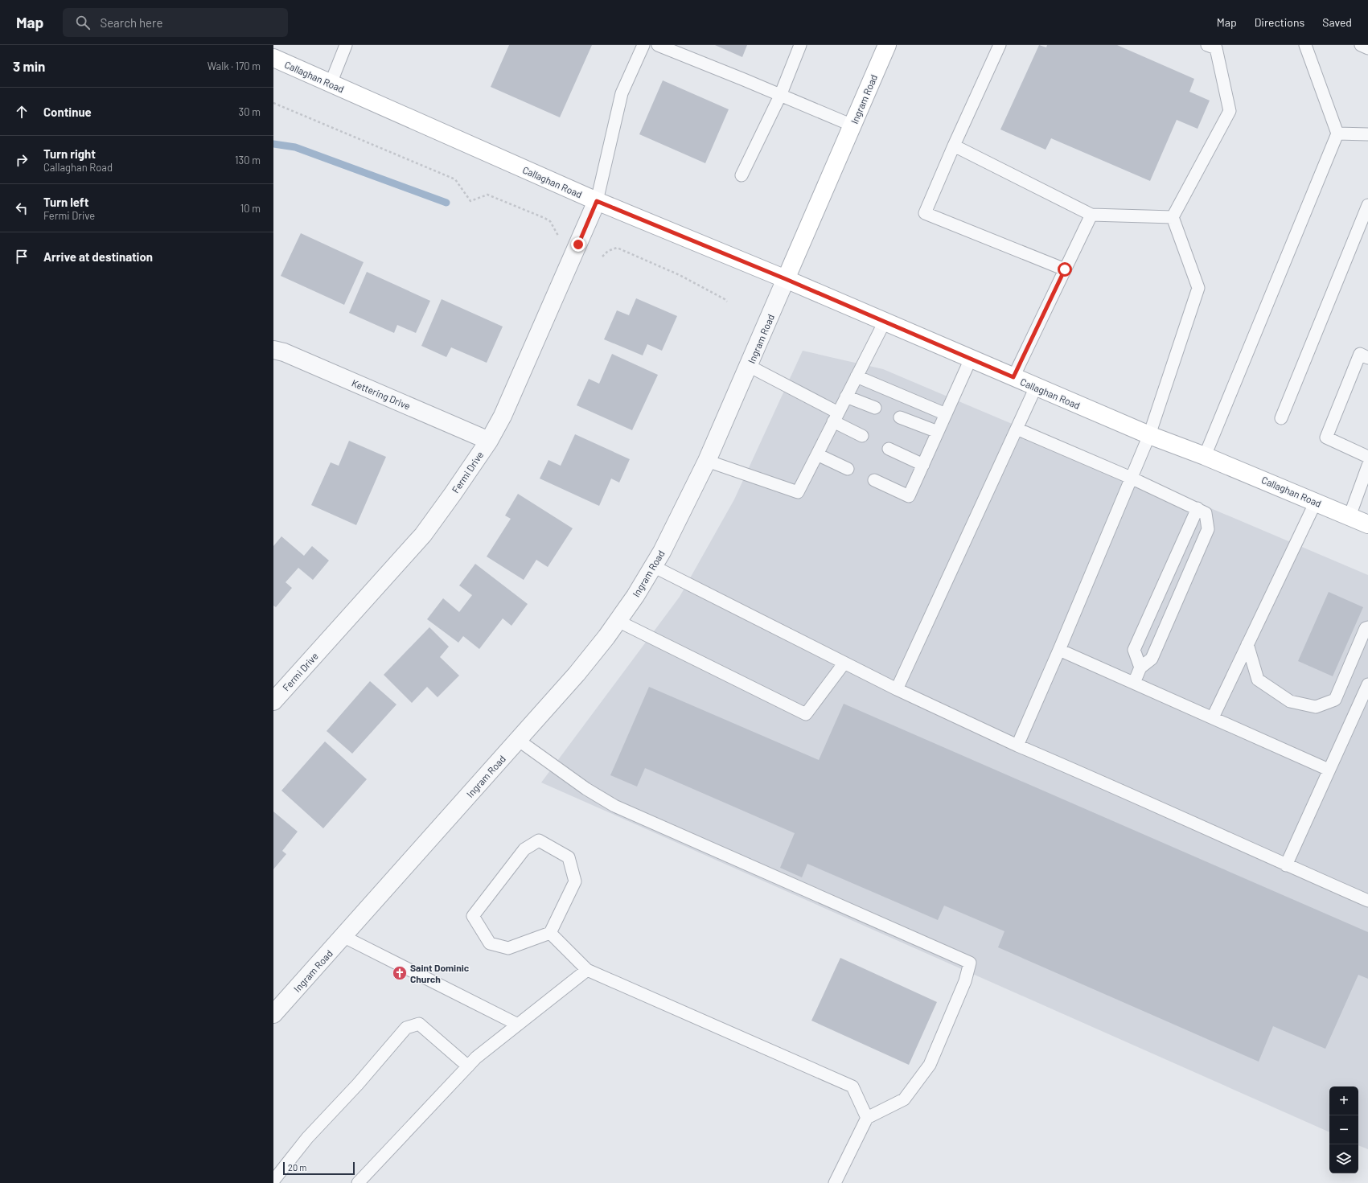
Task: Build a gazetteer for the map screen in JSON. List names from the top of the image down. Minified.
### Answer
{"streets":{"main road":["Callaghan Road","Ingram Road"],"street":["Kettering Drive","Fermi Drive"]},"crossings":[["Callaghan Road","Ingram Road"],["Callaghan Road","Fermi Drive"],["Kettering Drive","Fermi Drive"]],"places":{"church":["Saint Dominic Church"]},"scale_bar":"20 m","page":{"header":"Map","search":"Search here","nav":["Map","Directions","Saved"],"heading":["3 min","Walk · 170 m"],"list":[["Continue","30 m"],["Turn right","Callaghan Road","130 m"],["Turn left","Fermi Drive","10 m"],"Arrive at destination"],"map_buttons":["+","−"],"scale":"20 m"}}
